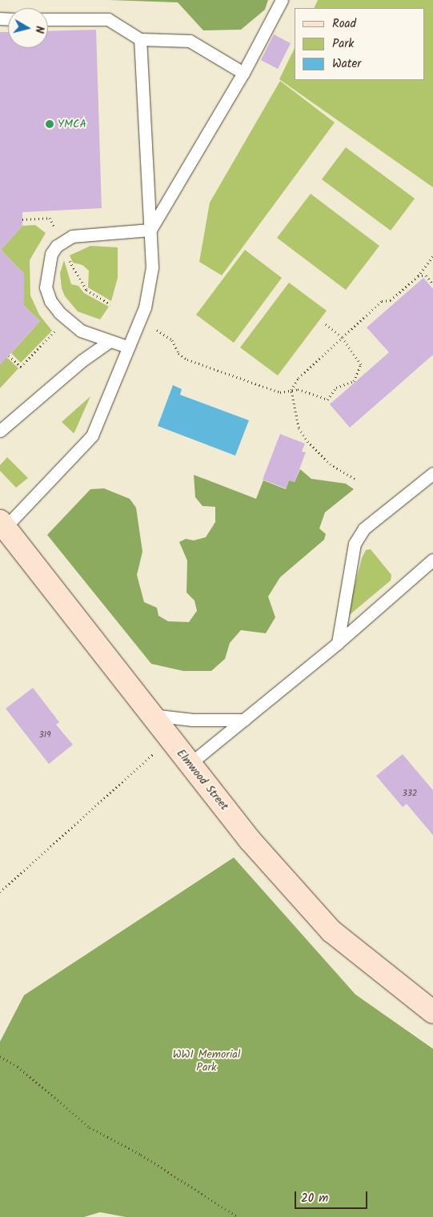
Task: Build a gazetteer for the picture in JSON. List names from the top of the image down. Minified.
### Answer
{"streets":{"main road":["Elmwood Street"]},"parks":["WWI Memorial Park"],"places":["YMCA"],"house_numbers":["319","332"],"legend":["Road","Park","Water"],"scale_bar":"20 m","north":"right"}
